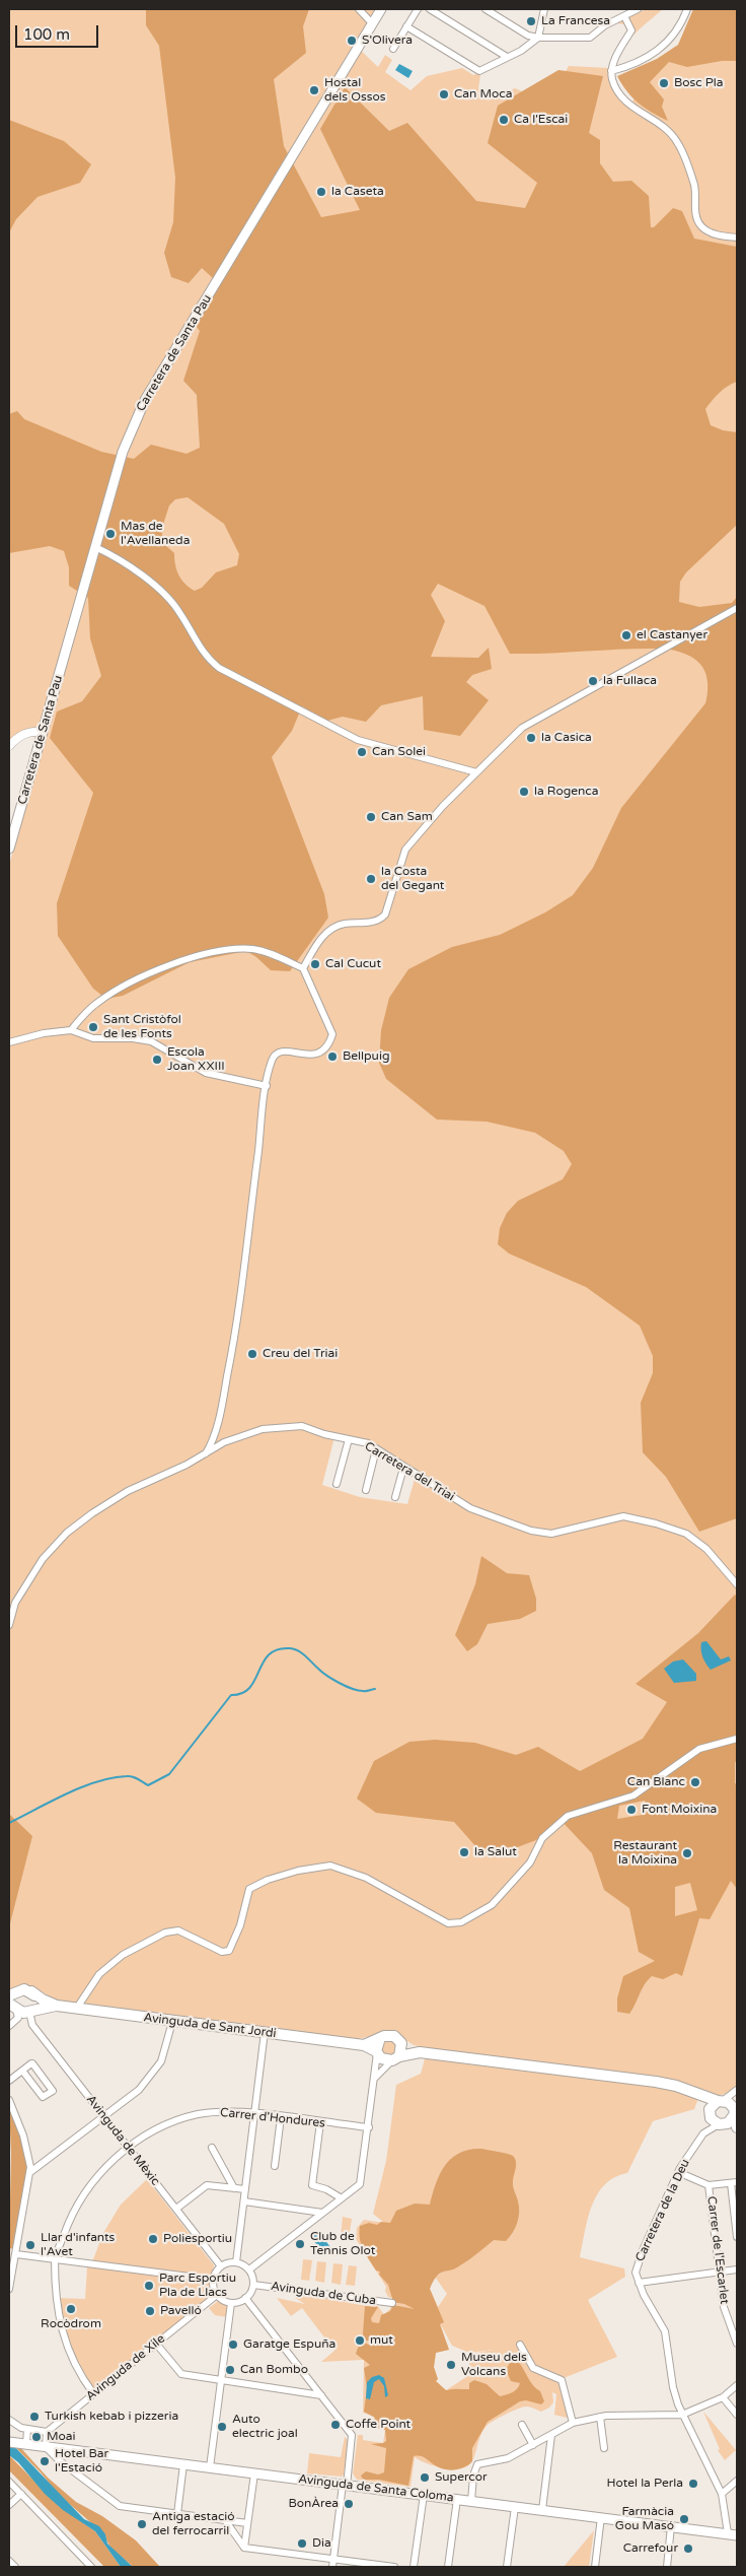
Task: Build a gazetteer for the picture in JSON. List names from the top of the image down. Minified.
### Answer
{"streets":{"main road":["Carretera de Santa Pau","Avinguda de Sant Jordi","Avinguda de Santa Coloma"],"street":["Carretera del Triai","Carrer d'Hondures","Avinguda de Mèxic","Carretera de la Deu","Carrer de l'Escarlet","Avinguda de Cuba","Avinguda de Xile"]},"crossings":[["Avinguda de Sant Jordi","Avinguda de Mèxic"],["Carrer d'Hondures","Avinguda de Mèxic"],["Carrer d'Hondures","Avinguda de Xile"],["Avinguda de Mèxic","Avinguda de Cuba"],["Avinguda de Mèxic","Avinguda de Xile"],["Avinguda de Cuba","Avinguda de Xile"]],"places":["La Francesa","S'Olivera","Bosc Pla","Hostal dels Ossos","Can Moca","Ca l'Escai","la Caseta","Mas de l'Avellaneda","el Castanyer","la Fullaca","la Casica","Can Solei","la Rogenca","Can Sam","la Costa del Gegant","Cal Cucut","Sant Cristòfol de les Fonts","Bellpuig","Escola Joan XXIII","Creu del Triai","Can Blanc","Font Moixina","la Salut","Restaurant la Moixina","Poliesportiu","Club de Tennis Olot","Llar d'infants l'Avet","Parc Esportiu Pla de Llacs","Rocòdrom","Pavelló","mut","Garatge Espuña","Museu dels Volcans","Can Bombo","Turkish kebab i pizzeria","Coffe Point","Auto electric joal","Moai","Hotel Bar l'Estació","Supercor","Hotel la Perla","BonÀrea","Farmàcia Gou Masó","Antiga estació del ferrocarril","Dia","Carrefour"],"scale_bar":"100 m"}
